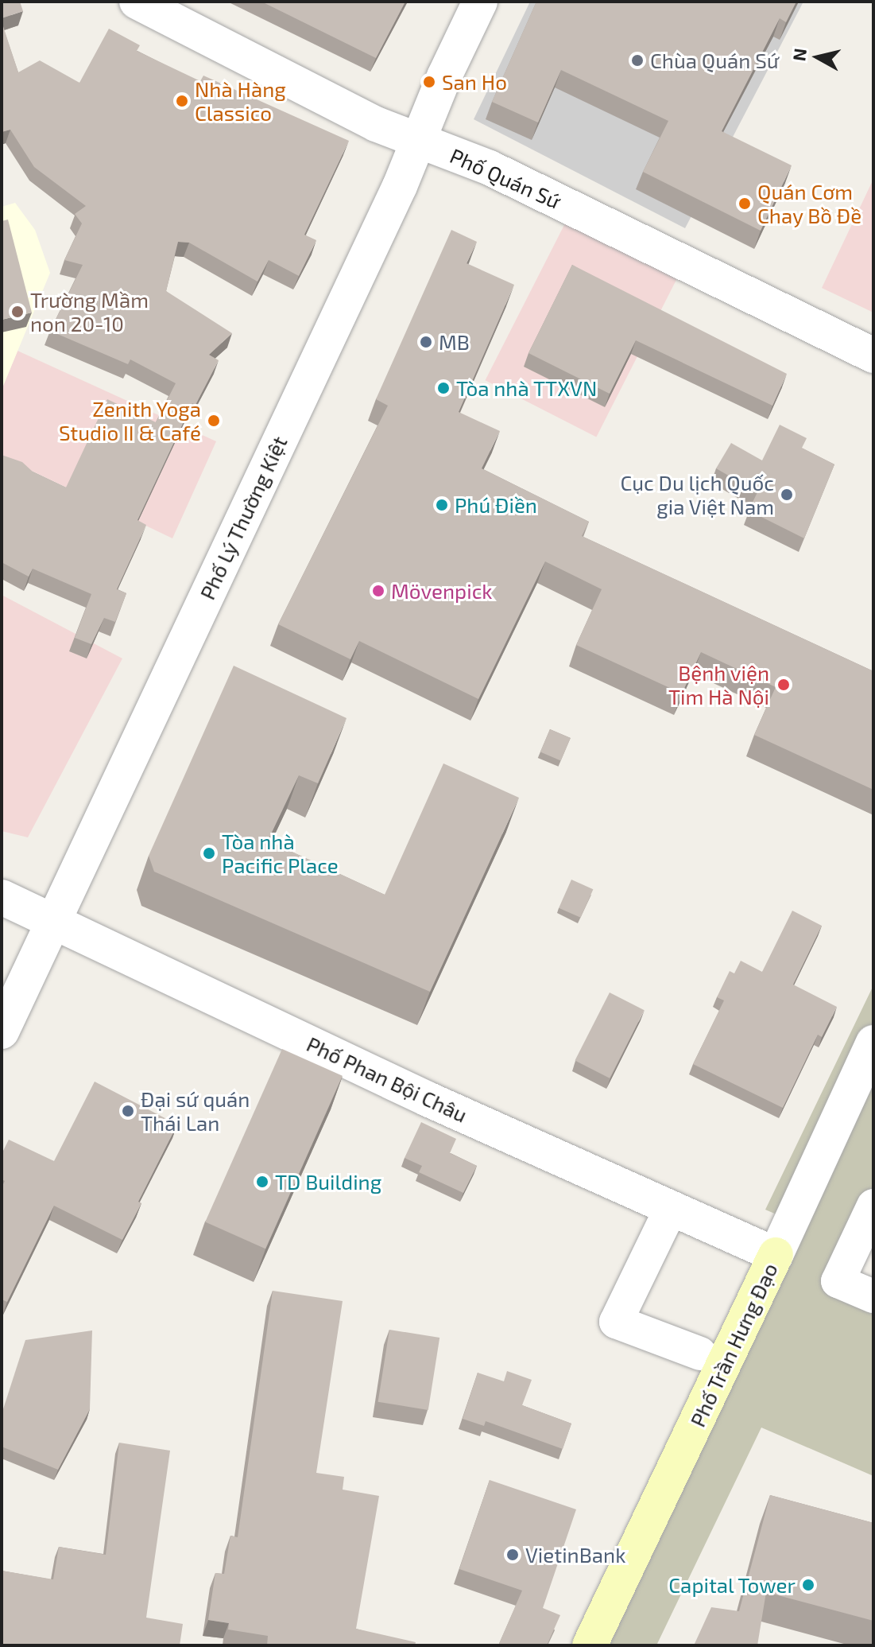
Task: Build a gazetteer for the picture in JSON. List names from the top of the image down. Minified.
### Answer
{"streets":{"main road":["Phố Trần Hưng Đạo"],"street":["Phố Quán Sứ","Phố Lý Thường Kiệt","Phố Phan Bội Châu"]},"crossings":[["Phố Quán Sứ","Phố Lý Thường Kiệt"],["Phố Lý Thường Kiệt","Phố Phan Bội Châu"],["Phố Phan Bội Châu","Phố Trần Hưng Đạo"]],"places":["Chùa Quán Sứ","San Ho","Nhà Hàng Classico","Quán Cơm Chay Bồ Đề","Trường Mầm non 20-10","MB","Tòa nhà TTXVN","Zenith Yoga Studio II & Café","Cục Du lịch Quốc gia Việt Nam","Phú Điền","Mövenpick","Bệnh viện Tim Hà Nội","Tòa nhà Pacific Place","Đại sứ quán Thái Lan","TD Building","VietinBank","Capital Tower"],"north":"left"}
